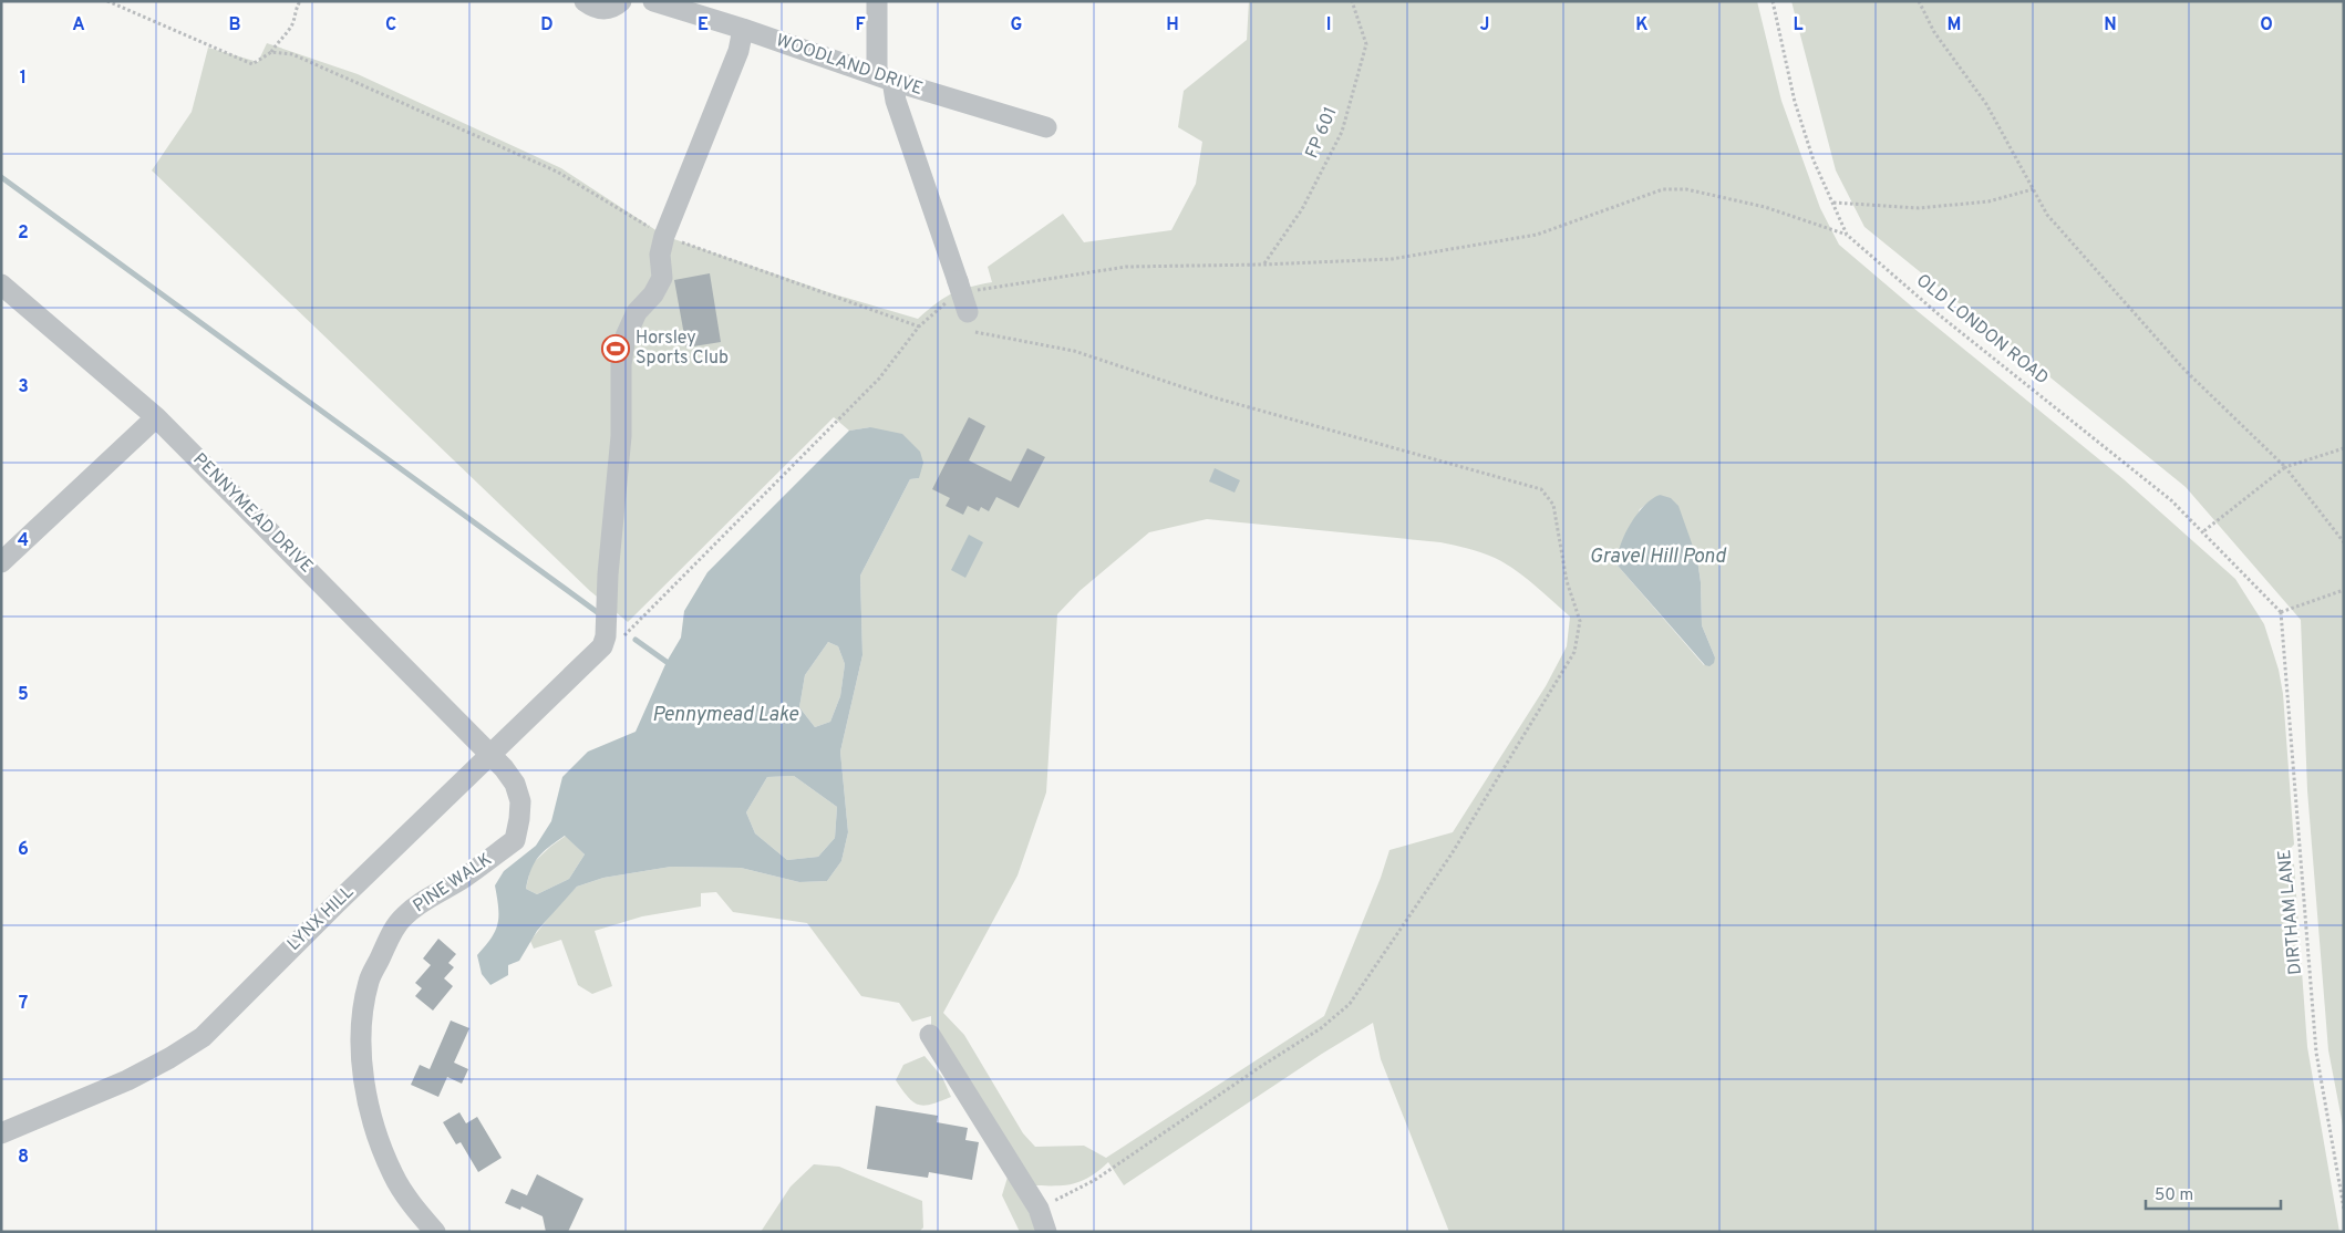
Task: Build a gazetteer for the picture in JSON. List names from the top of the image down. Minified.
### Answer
{"streets":{"street":["WOODLAND DRIVE","PENNYMEAD DRIVE","PINE WALK","LYNX HILL"],"path":["FP 601","OLD LONDON ROAD","DIRTHAM LANE"]},"crossings":[["OLD LONDON ROAD","DIRTHAM LANE"],["PENNYMEAD DRIVE","PINE WALK"],["PENNYMEAD DRIVE","LYNX HILL"],["PINE WALK","LYNX HILL"]],"water":["Gravel Hill Pond","Pennymead Lake"],"places":{"sports":["Horsley Sports Club"]},"scale_bar":"50 m","grid":{"columns":["A","B","C","D","E","F","G","H","I","J","K","L","M","N","O"],"rows":["1","2","3","4","5","6","7","8"]}}
